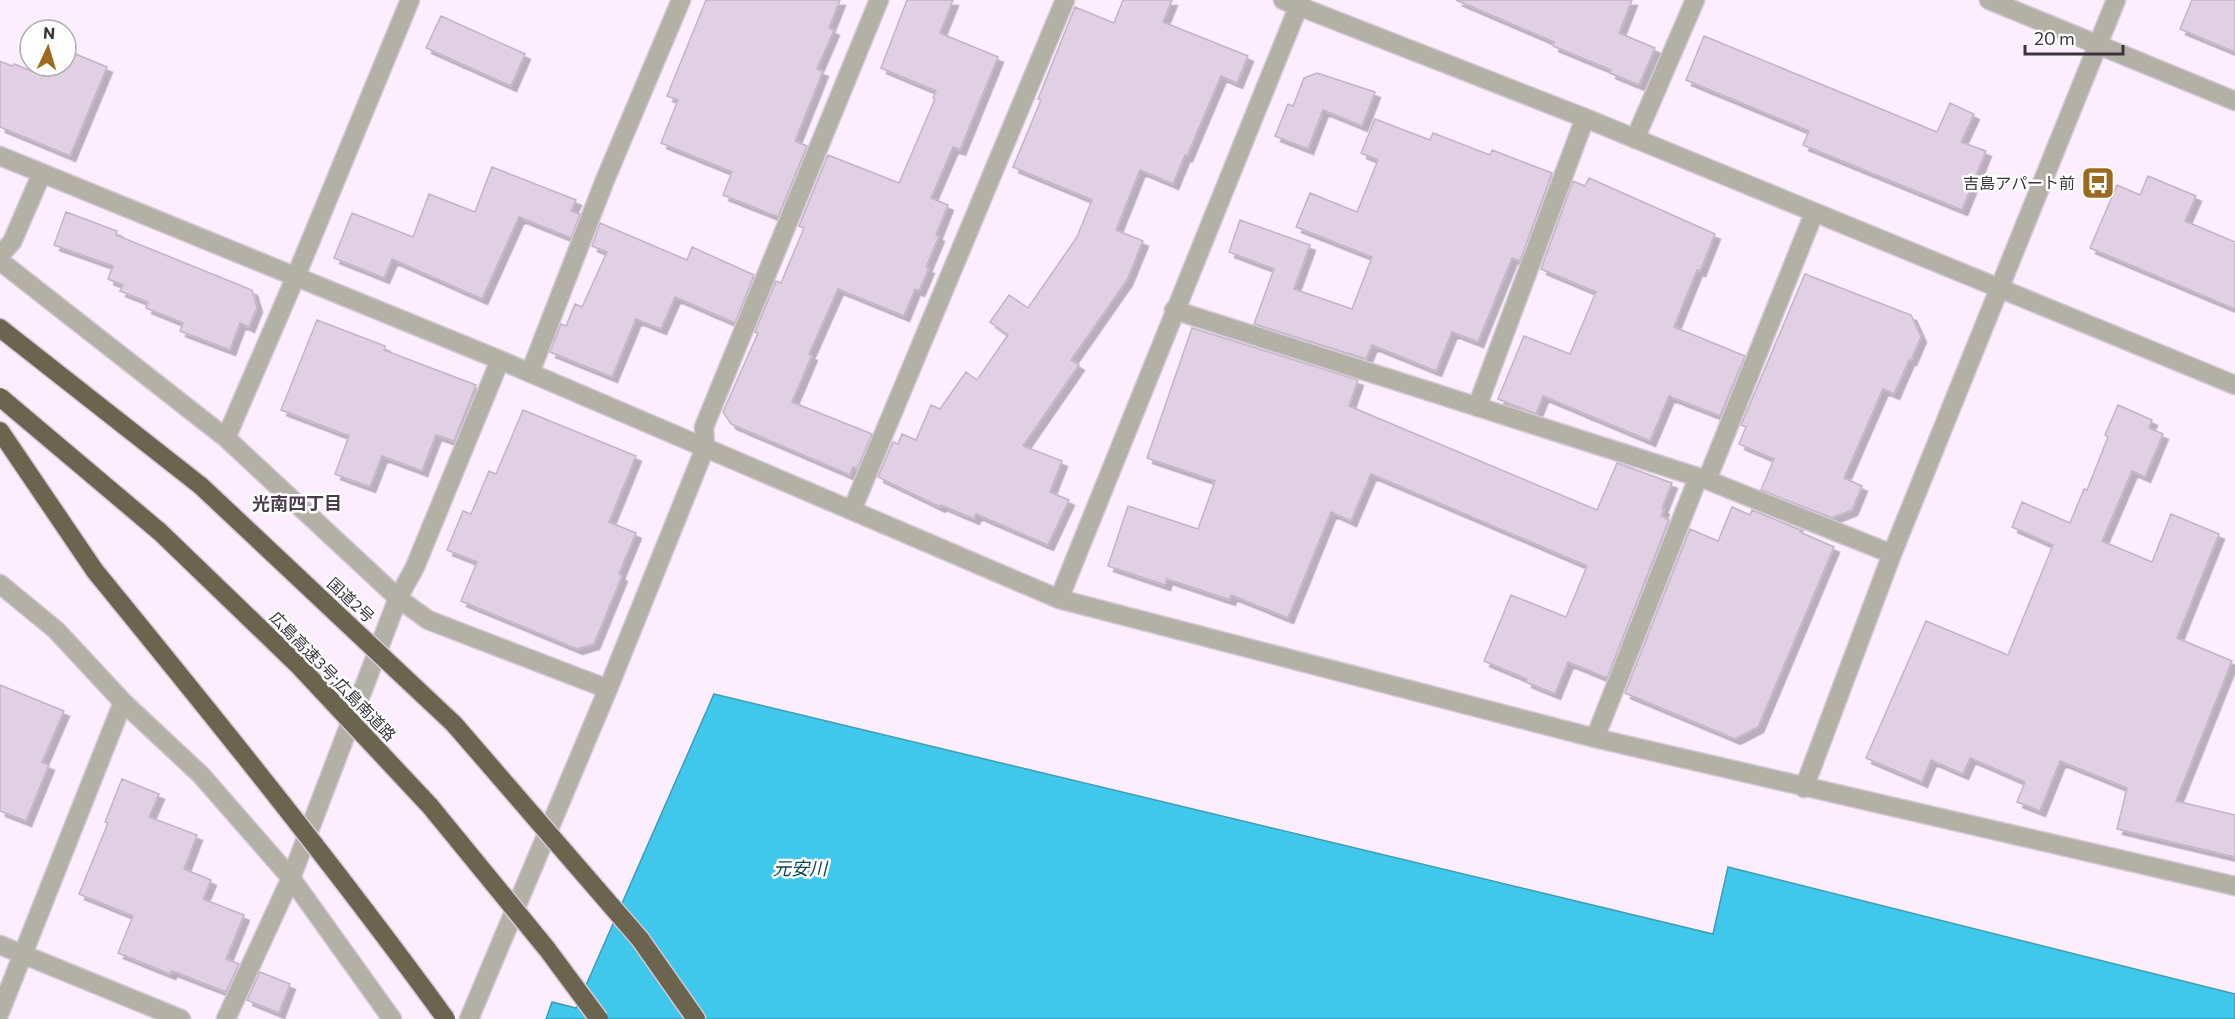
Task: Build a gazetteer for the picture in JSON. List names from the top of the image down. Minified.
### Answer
{"streets":{"highway":["国道2号","広島高速3号;広島南道路"]},"districts":["光南四丁目"],"water":["元安川"],"places":{"bus stop":["吉島アパート前"]},"scale_bar":"20 m","north":"top"}
